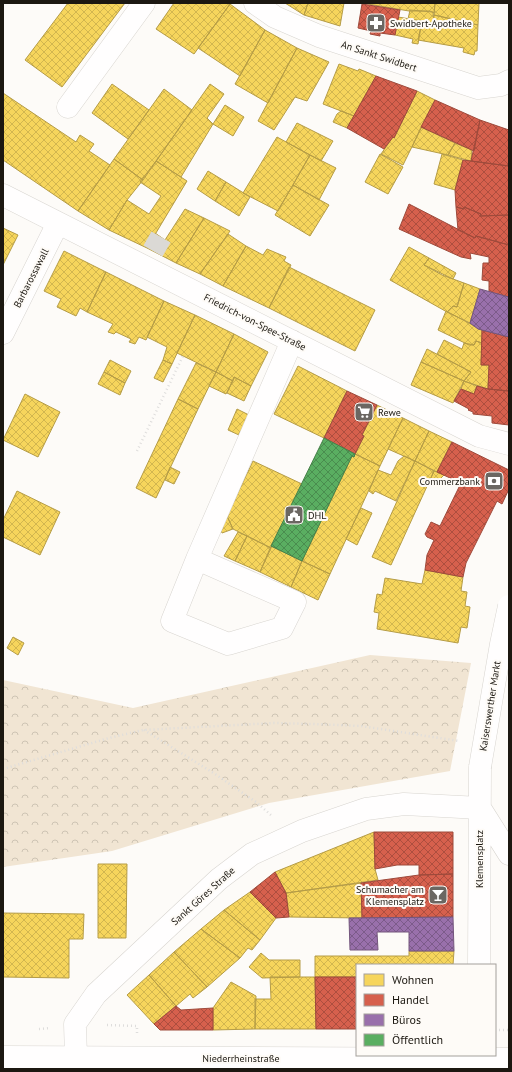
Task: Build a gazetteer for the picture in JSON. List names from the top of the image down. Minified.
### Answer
{"streets":{"street":["An Sankt Swidbert","Barbarossawall","Friedrich-von-Spee-Straße","Kaiserswerther Markt","Klemensplatz","Sankt Göres Straße","Niederrheinstraße"]},"crossings":[["Barbarossawall","Friedrich-von-Spee-Straße"],["Kaiserswerther Markt","Klemensplatz"],["Kaiserswerther Markt","Sankt Göres Straße"],["Klemensplatz","Sankt Göres Straße"],["Sankt Göres Straße","Niederrheinstraße"]],"places":{"pharmacy":["Swidbert-Apotheke"],"supermarket":["Rewe"],"bank":["Commerzbank"],"public building":["DHL"],"bar":["Schumacher am Klemensplatz"]},"legend":["Wohnen","Handel","Büros","Öffentlich"]}
